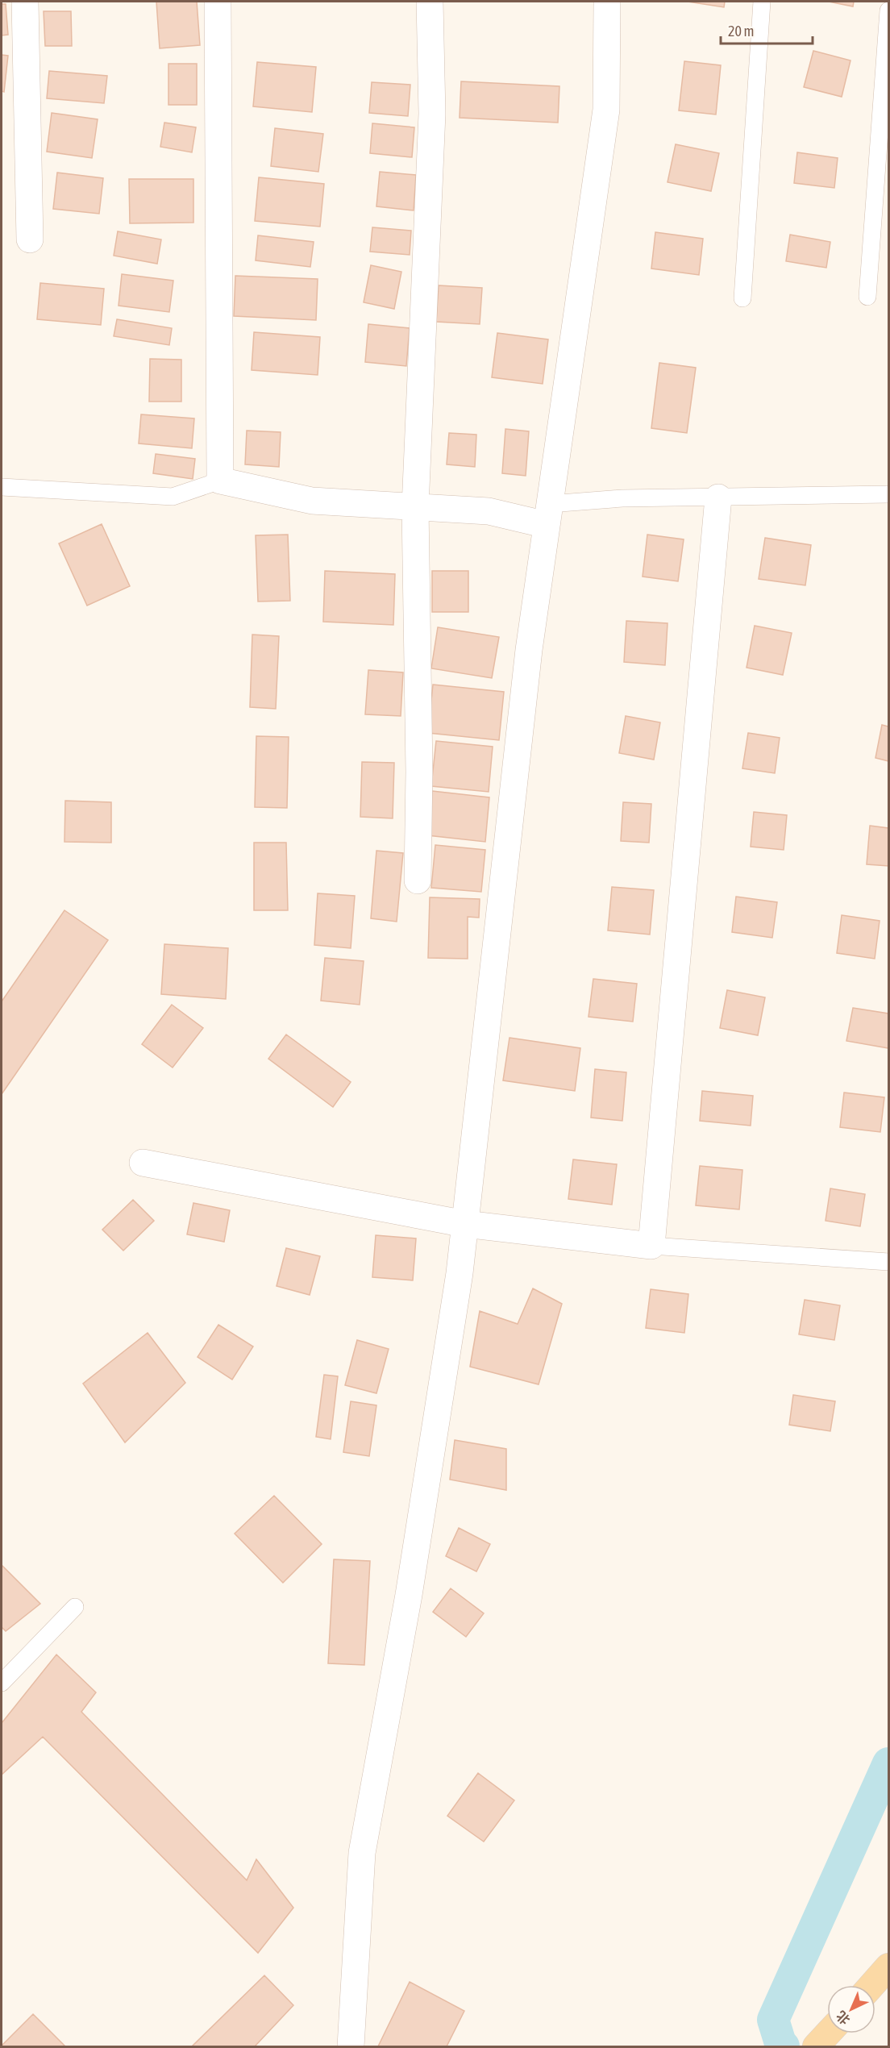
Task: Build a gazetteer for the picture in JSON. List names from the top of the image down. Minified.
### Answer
{"scale_bar":"20 m","north":"bottom left"}
